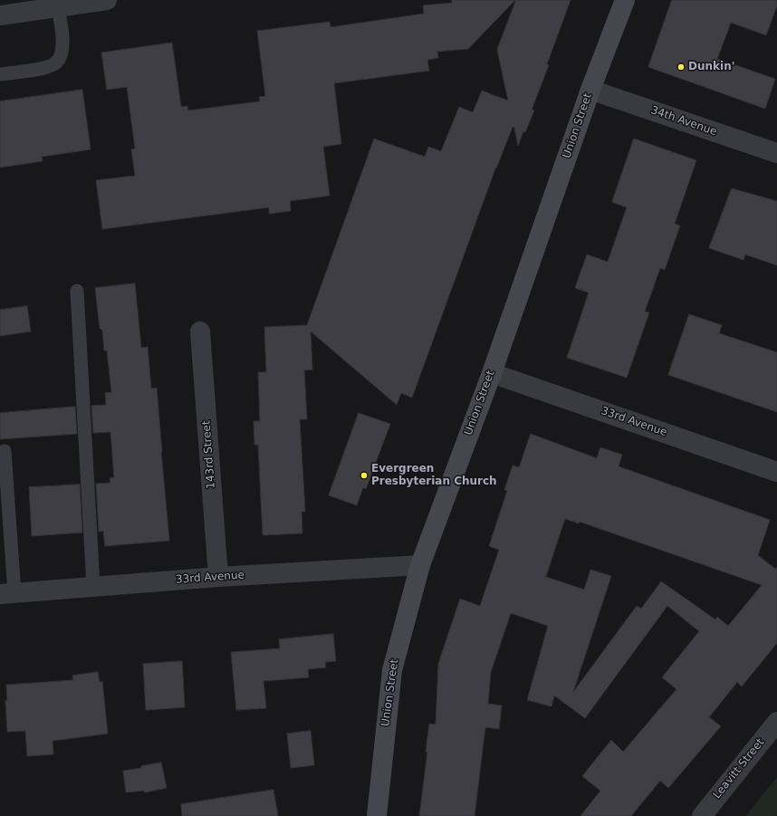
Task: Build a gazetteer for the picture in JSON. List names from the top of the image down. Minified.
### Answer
{"streets":{"street":["34th Avenue","Union Street","33rd Avenue","143rd Street","Leavitt Street"]},"crossings":[["34th Avenue","Union Street"],["Union Street","33rd Avenue"],["33rd Avenue","143rd Street"]],"places":["Dunkin'","Evergreen Presbyterian Church"]}
